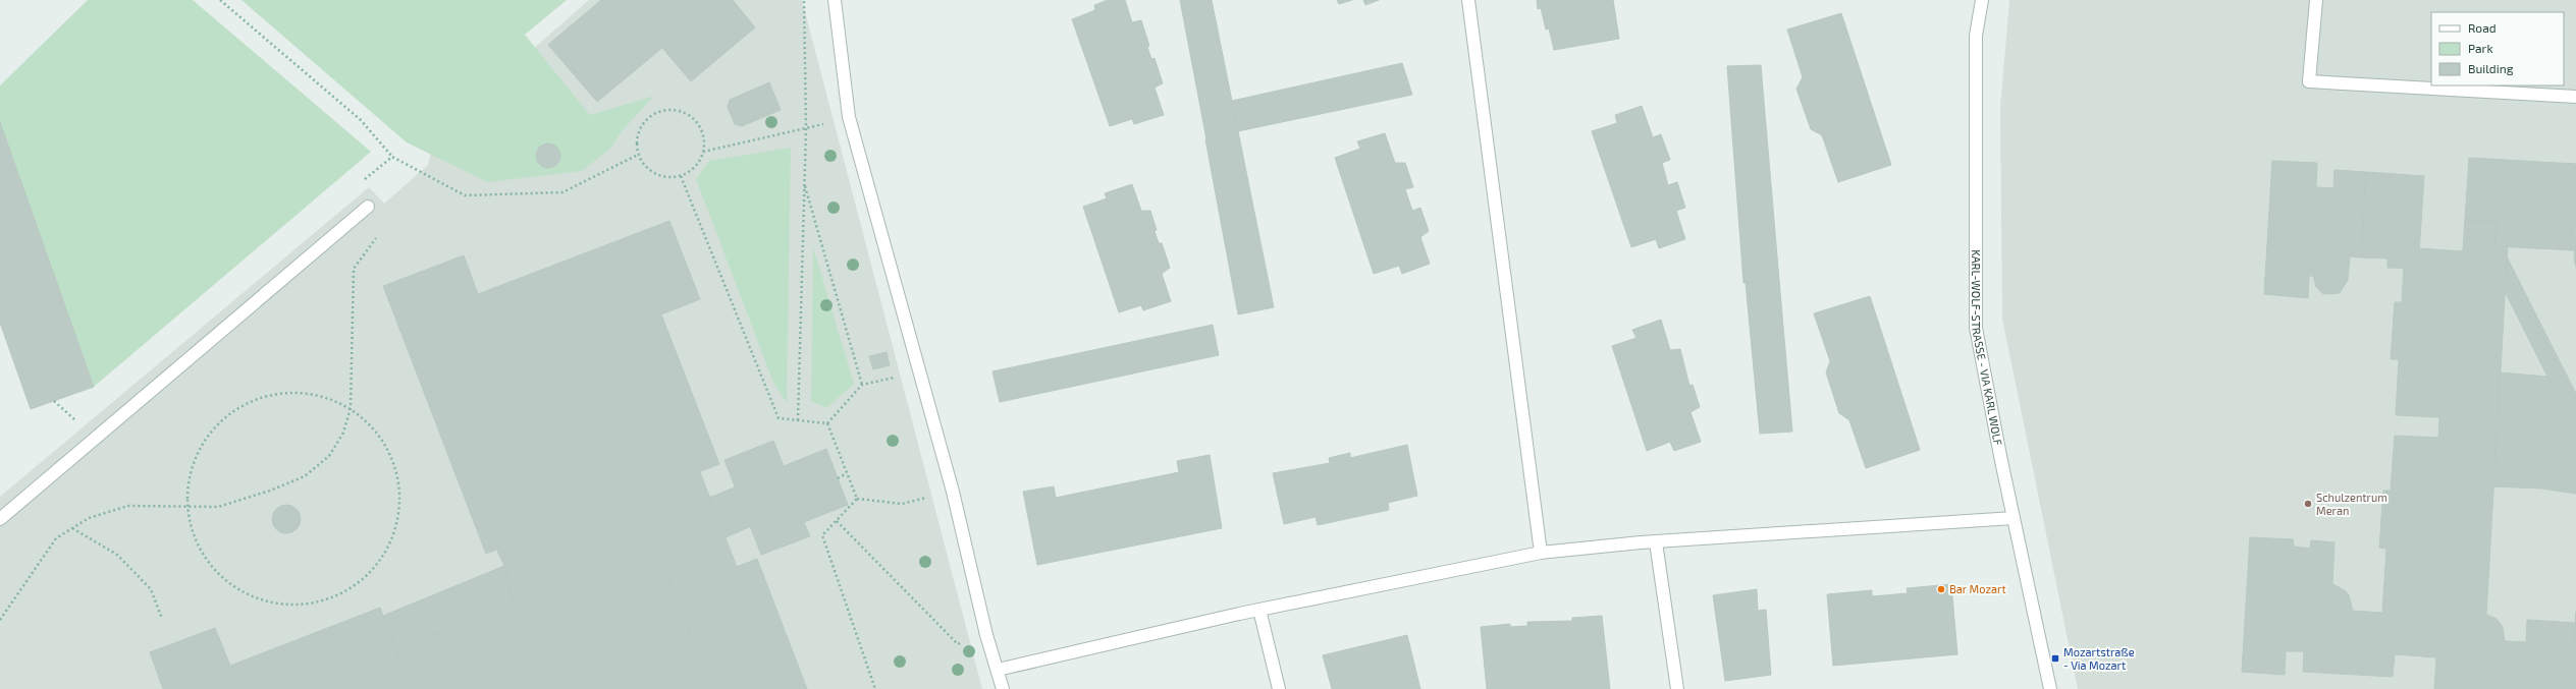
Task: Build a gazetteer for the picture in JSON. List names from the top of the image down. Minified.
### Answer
{"streets":{"street":["KARL-WOLF-STRASSE - VIA KARL WOLF"]},"places":{"other":["Schulzentrum Meran","Bar Mozart"],"transit":["Mozartstraße - Via Mozart"]},"legend":["Road","Park","Building"]}
